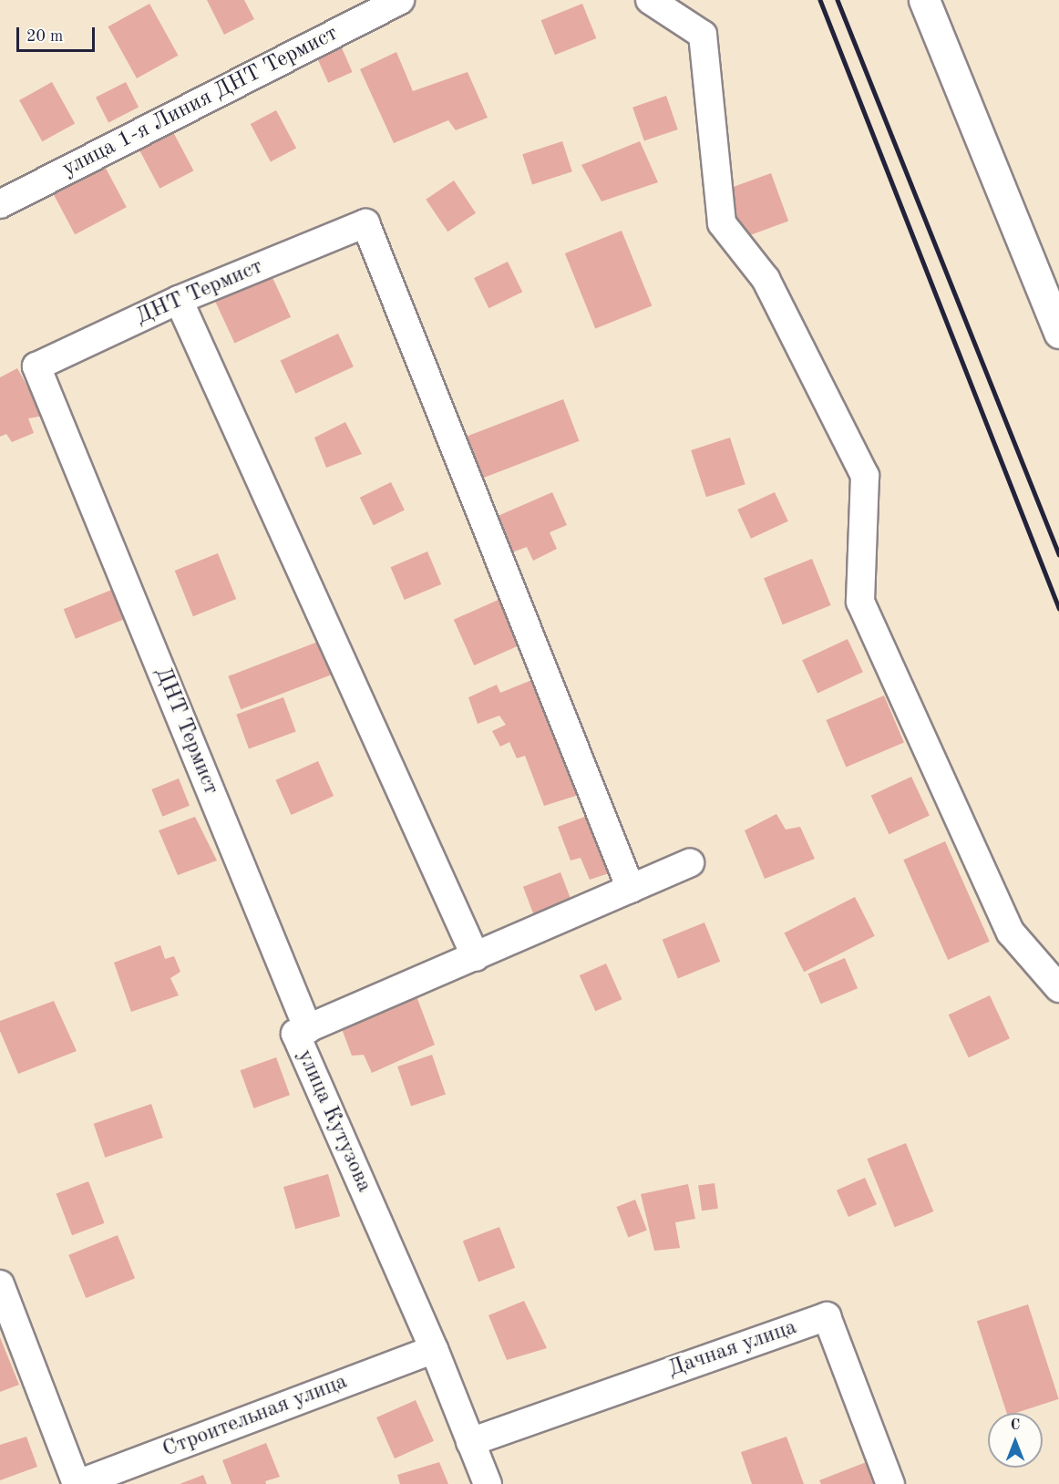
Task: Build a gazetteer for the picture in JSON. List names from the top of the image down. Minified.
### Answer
{"streets":{"street":["улица 1-я Линия ДНТ Термист","ДНТ Термист","улица Кутузова","Дачная улица","Строительная улица"]},"crossings":[["ДНТ Термист","улица Кутузова"],["улица Кутузова","Дачная улица"],["улица Кутузова","Строительная улица"]],"scale_bar":"20 m","north":"top"}
